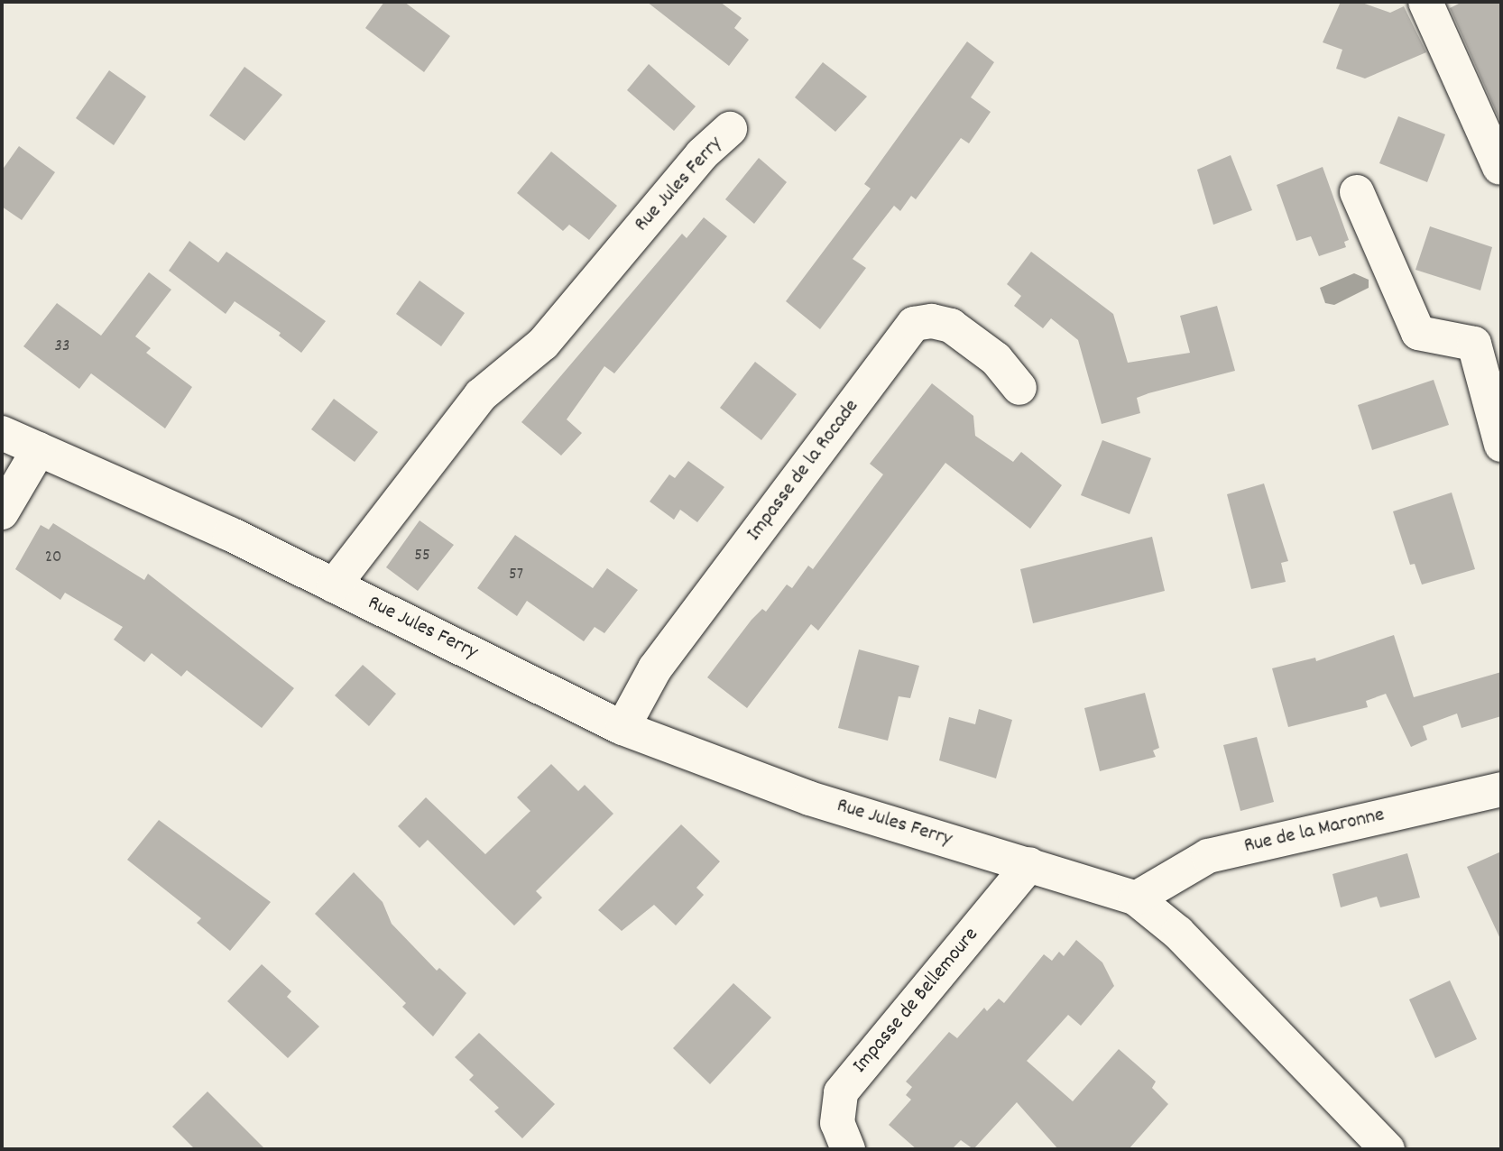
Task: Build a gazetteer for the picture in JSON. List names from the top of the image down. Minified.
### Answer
{"streets":{"street":["Rue Jules Ferry","Impasse de la Rocade","Rue de la Maronne","Impasse de Bellemoure"]},"crossings":[["Rue Jules Ferry","Impasse de la Rocade"],["Rue Jules Ferry","Rue de la Maronne"],["Rue Jules Ferry","Impasse de Bellemoure"]],"house_numbers":["33","55","20","57"]}
